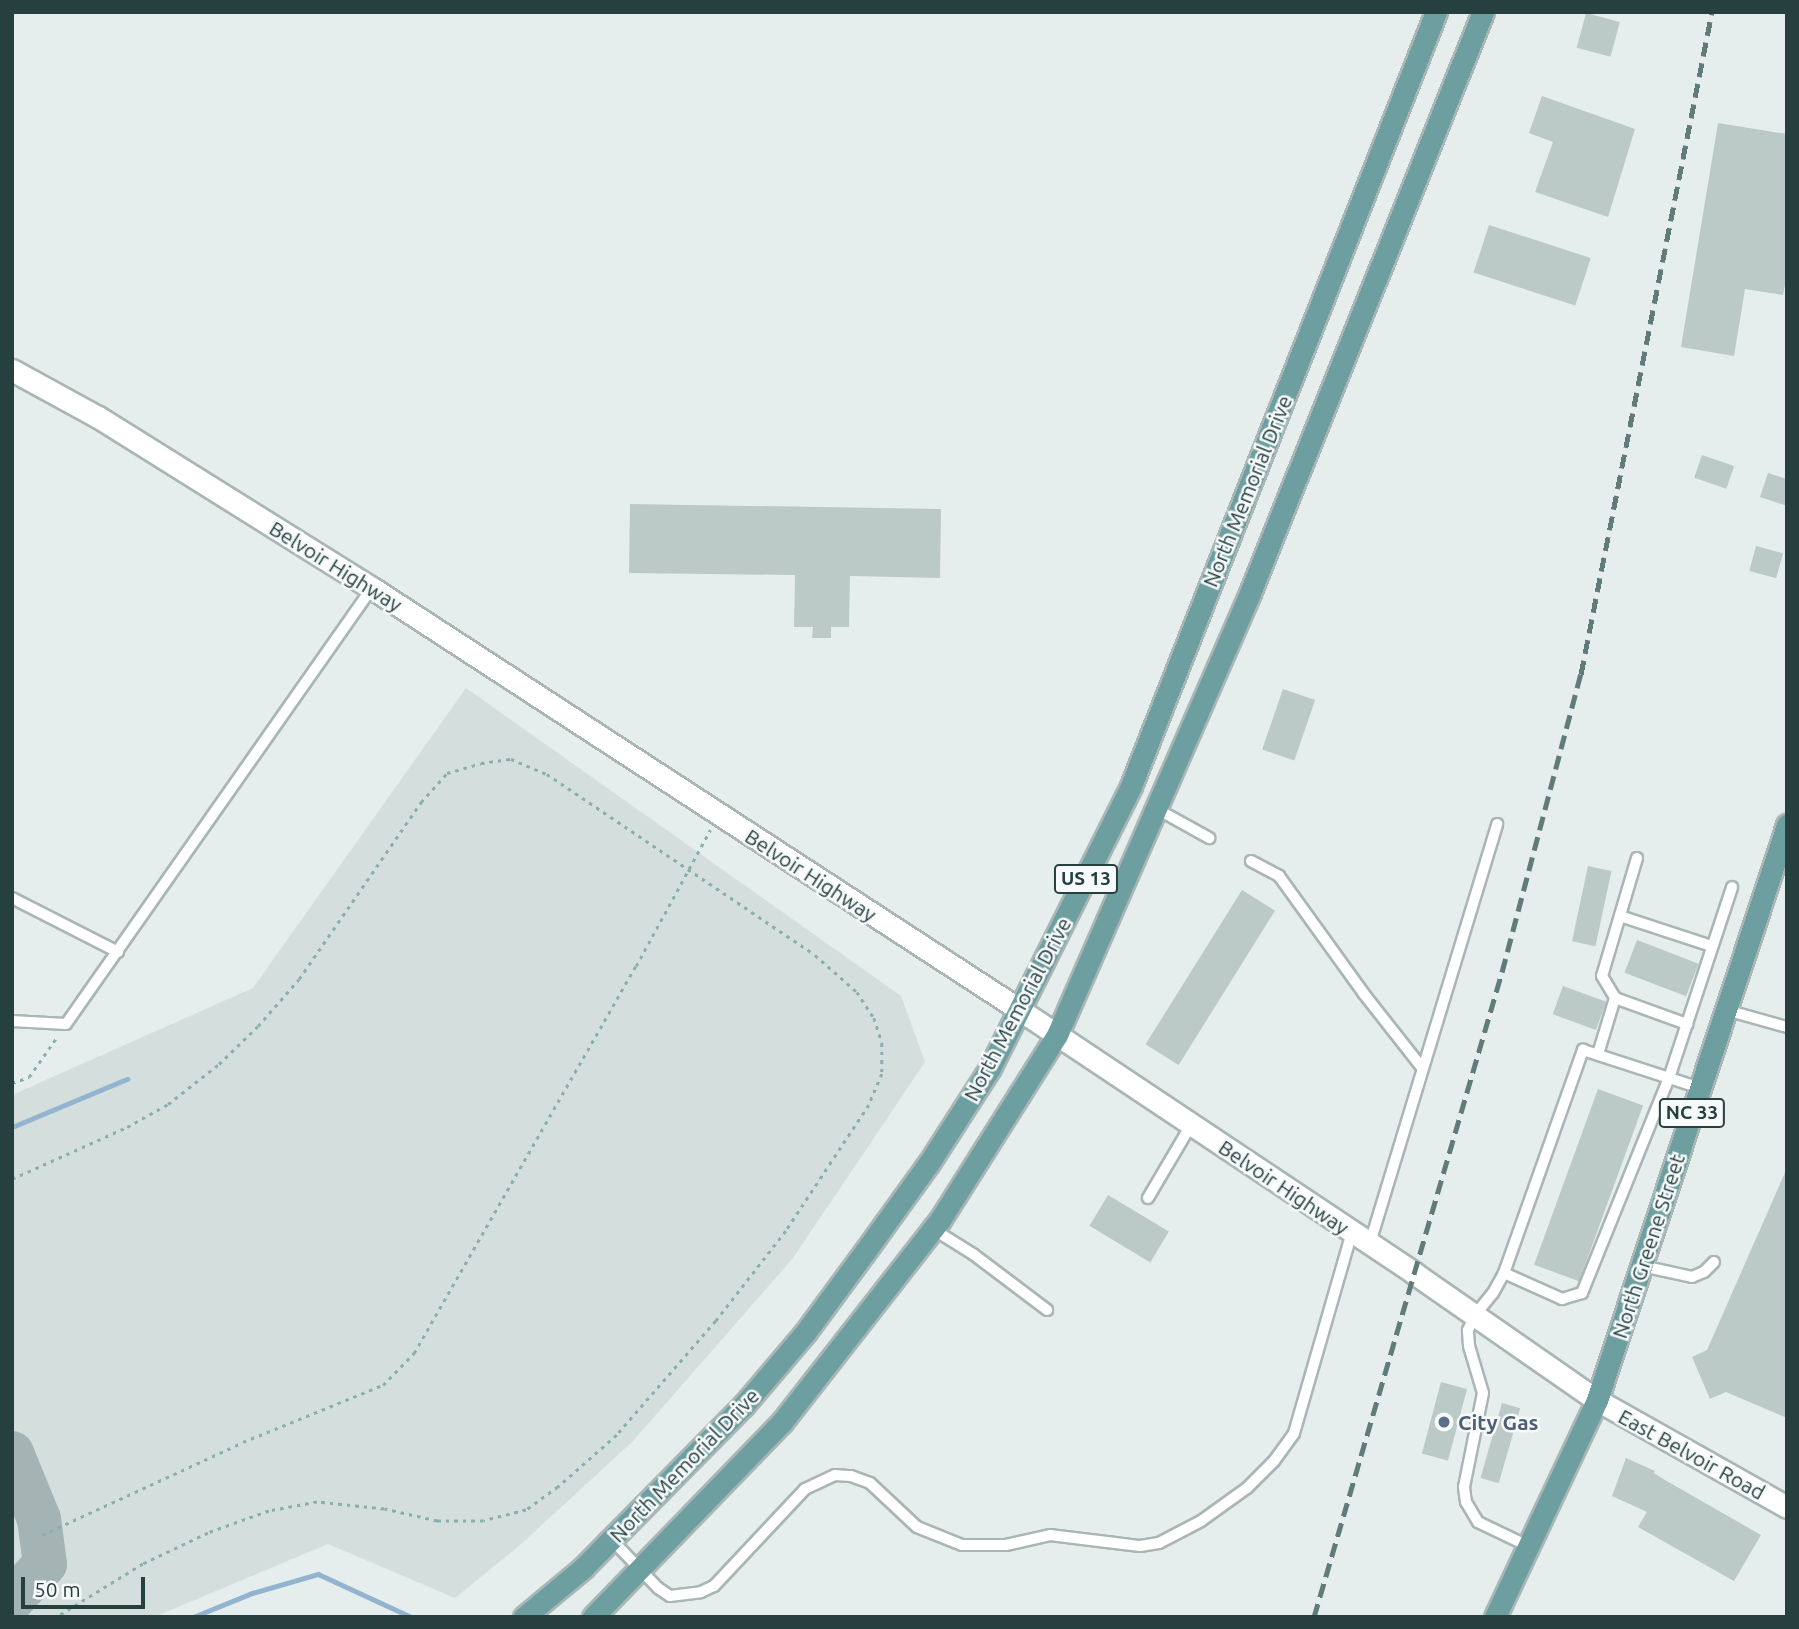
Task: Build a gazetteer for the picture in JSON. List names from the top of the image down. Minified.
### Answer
{"streets":{"main road":["North Memorial Drive","US 13","NC 33","North Greene Street"],"street":["Belvoir Highway","East Belvoir Road"]},"crossings":[["North Memorial Drive","Belvoir Highway"],["Belvoir Highway","North Greene Street"],["Belvoir Highway","East Belvoir Road"],["North Greene Street","East Belvoir Road"]],"places":["City Gas"],"scale_bar":"50 m"}
